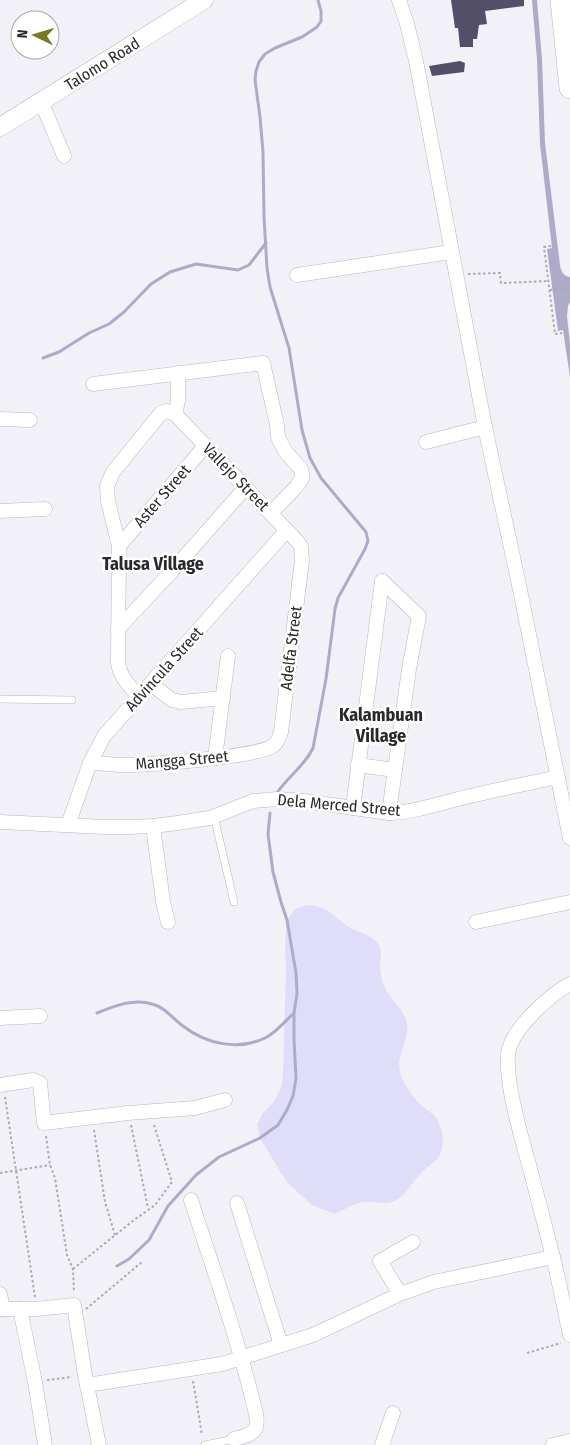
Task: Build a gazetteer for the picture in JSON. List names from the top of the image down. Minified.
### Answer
{"streets":{"street":["Talomo Road","Vallejo Street","Aster Street","Adelfa Street","Advincula Street","Mangga Street","Dela Merced Street"]},"crossings":[["Vallejo Street","Aster Street"],["Vallejo Street","Adelfa Street"],["Vallejo Street","Advincula Street"],["Adelfa Street","Mangga Street"],["Advincula Street","Mangga Street"],["Advincula Street","Dela Merced Street"]],"districts":["Talusa Village","Kalambuan Village"],"north":"left"}
